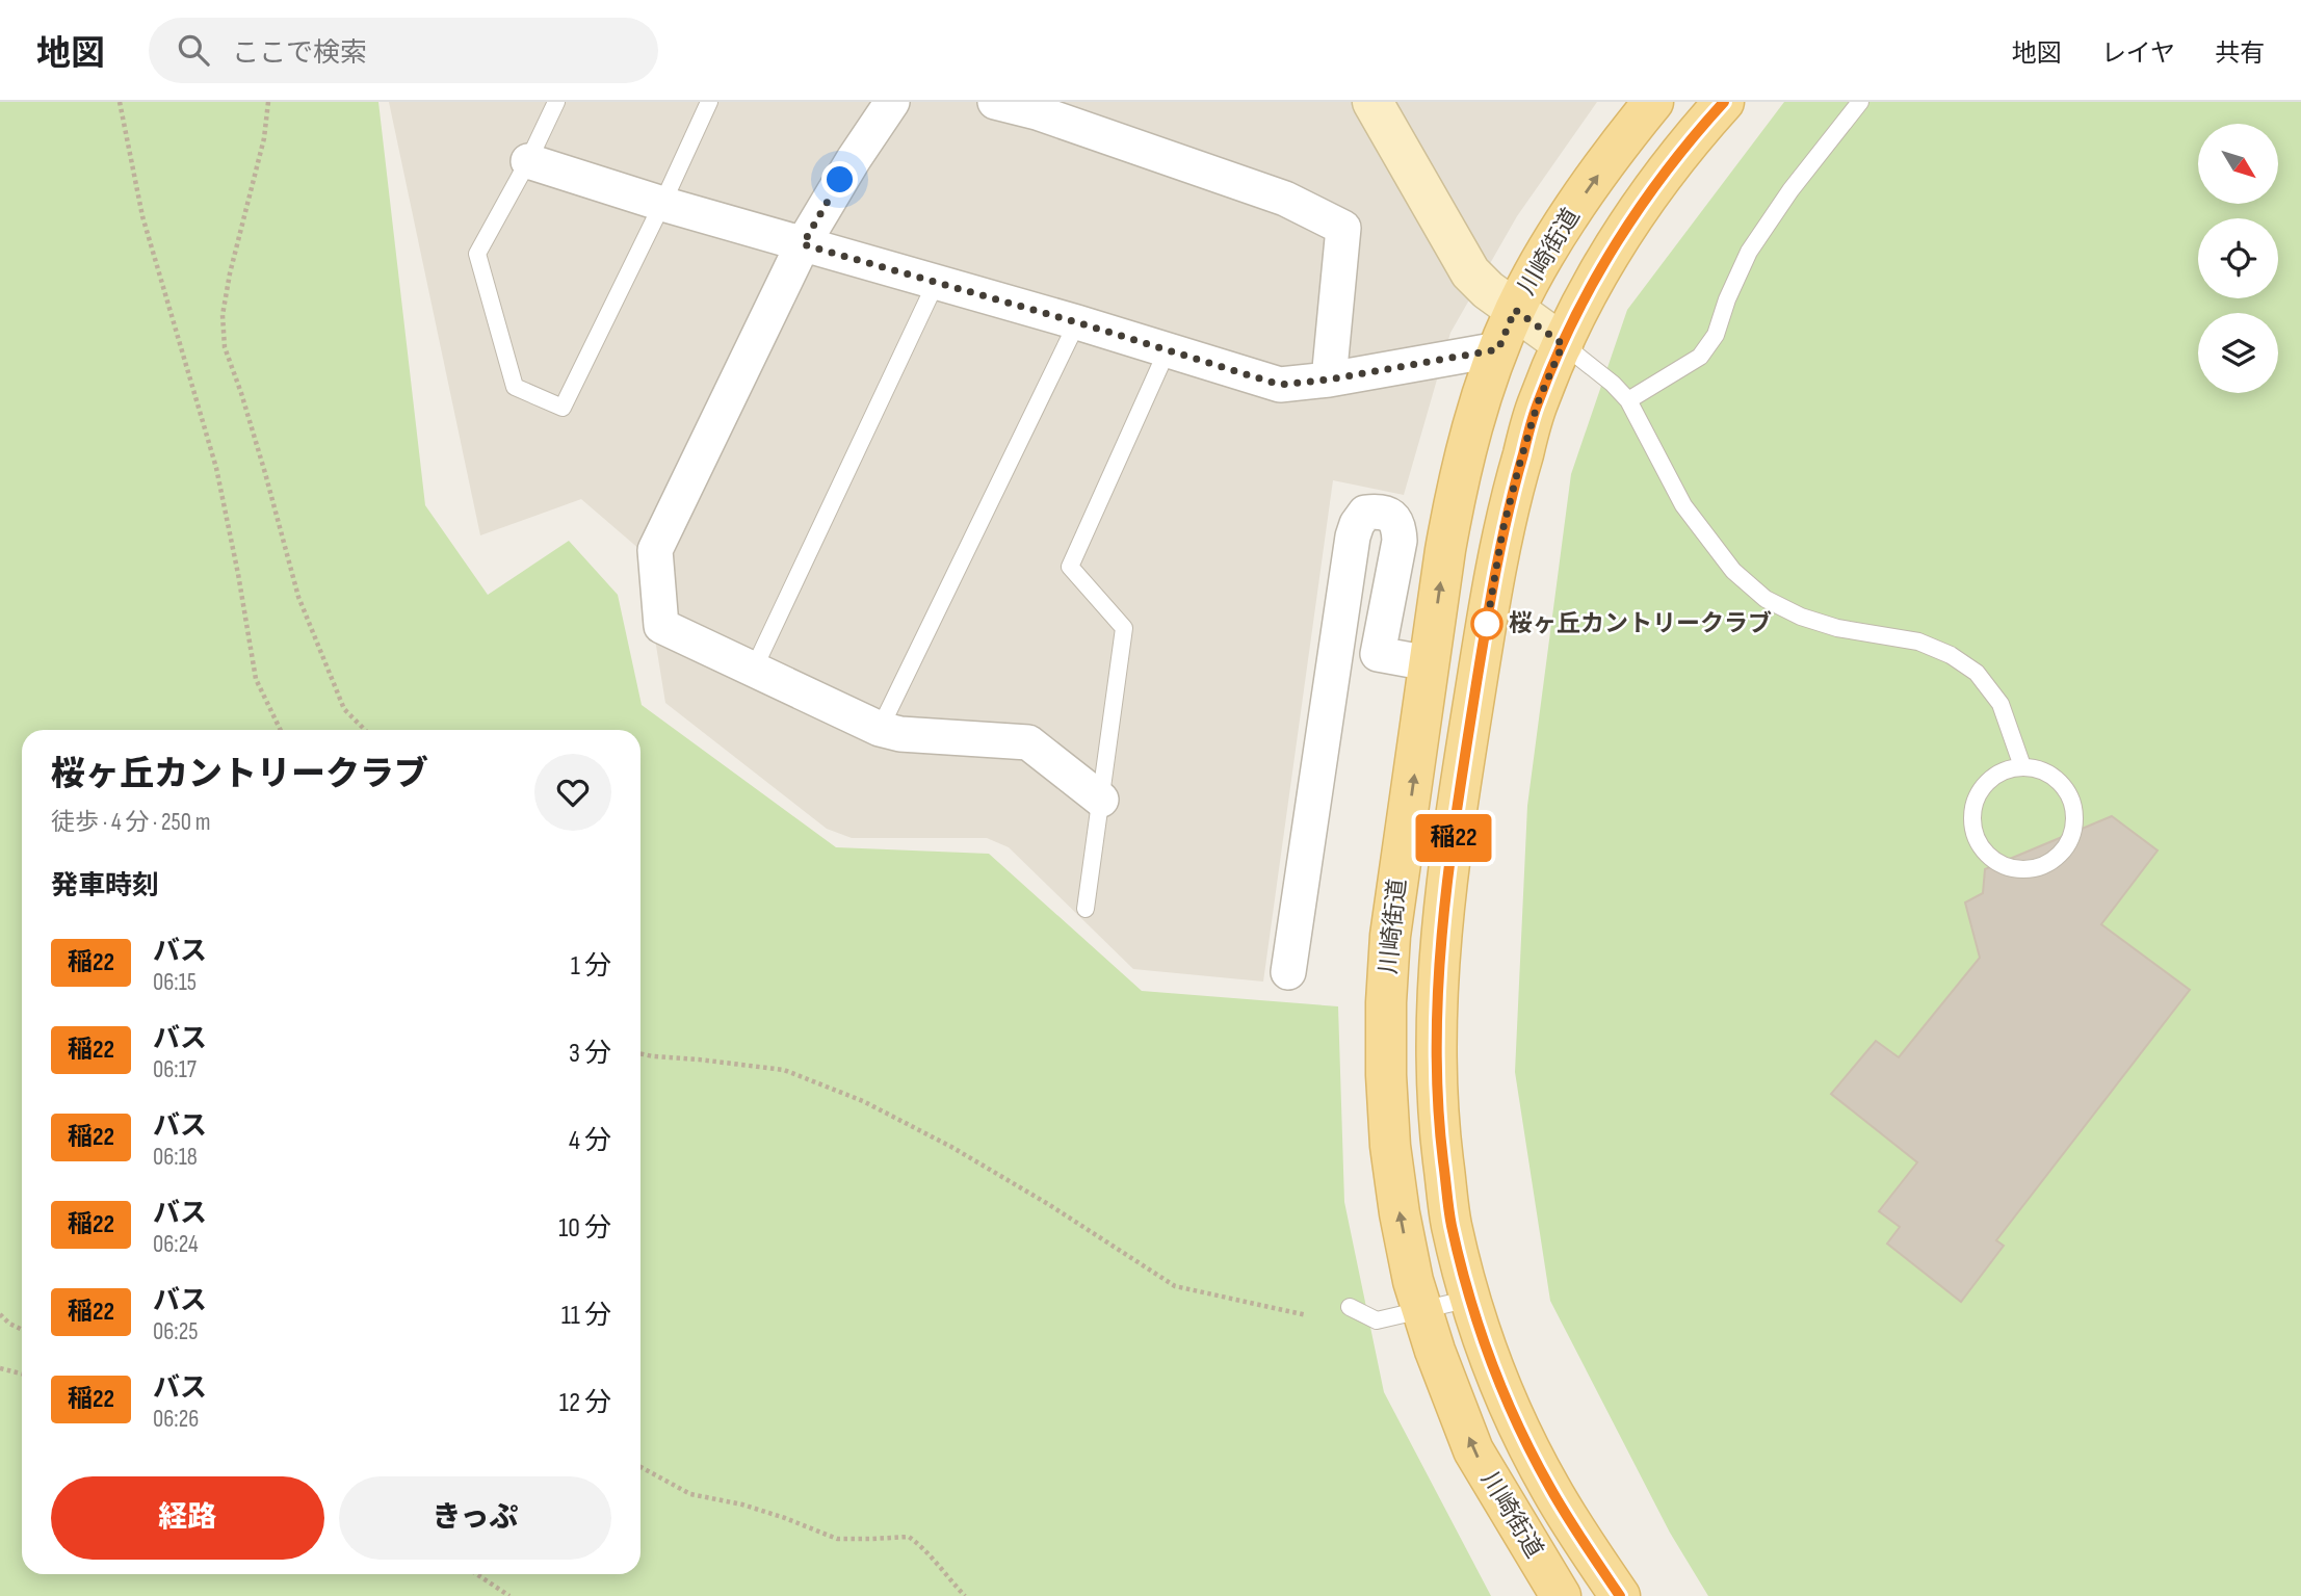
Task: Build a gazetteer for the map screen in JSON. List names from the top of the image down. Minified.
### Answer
{"streets":{"main road":["川崎街道"]},"places":["桜ヶ丘カントリークラブ"],"lines":["bus line 稲22"],"north":"bottom right","page":{"header":"地図","search":"ここで検索","nav":["地図","レイヤ","共有"],"on_map":"稲22","heading":[["桜ヶ丘カントリークラブ","徒歩 · 4 分 · 250 m"],"発車時刻"],"list":[{"mark":"稲22","name":"バス","note":"06:15","value":"1 分"},{"mark":"稲22","name":"バス","note":"06:17","value":"3 分"},{"mark":"稲22","name":"バス","note":"06:18","value":"4 分"},{"mark":"稲22","name":"バス","note":"06:24","value":"10 分"},{"mark":"稲22","name":"バス","note":"06:25","value":"11 分"},{"mark":"稲22","name":"バス","note":"06:26","value":"12 分"}],"buttons":["経路","きっぷ"]}}
